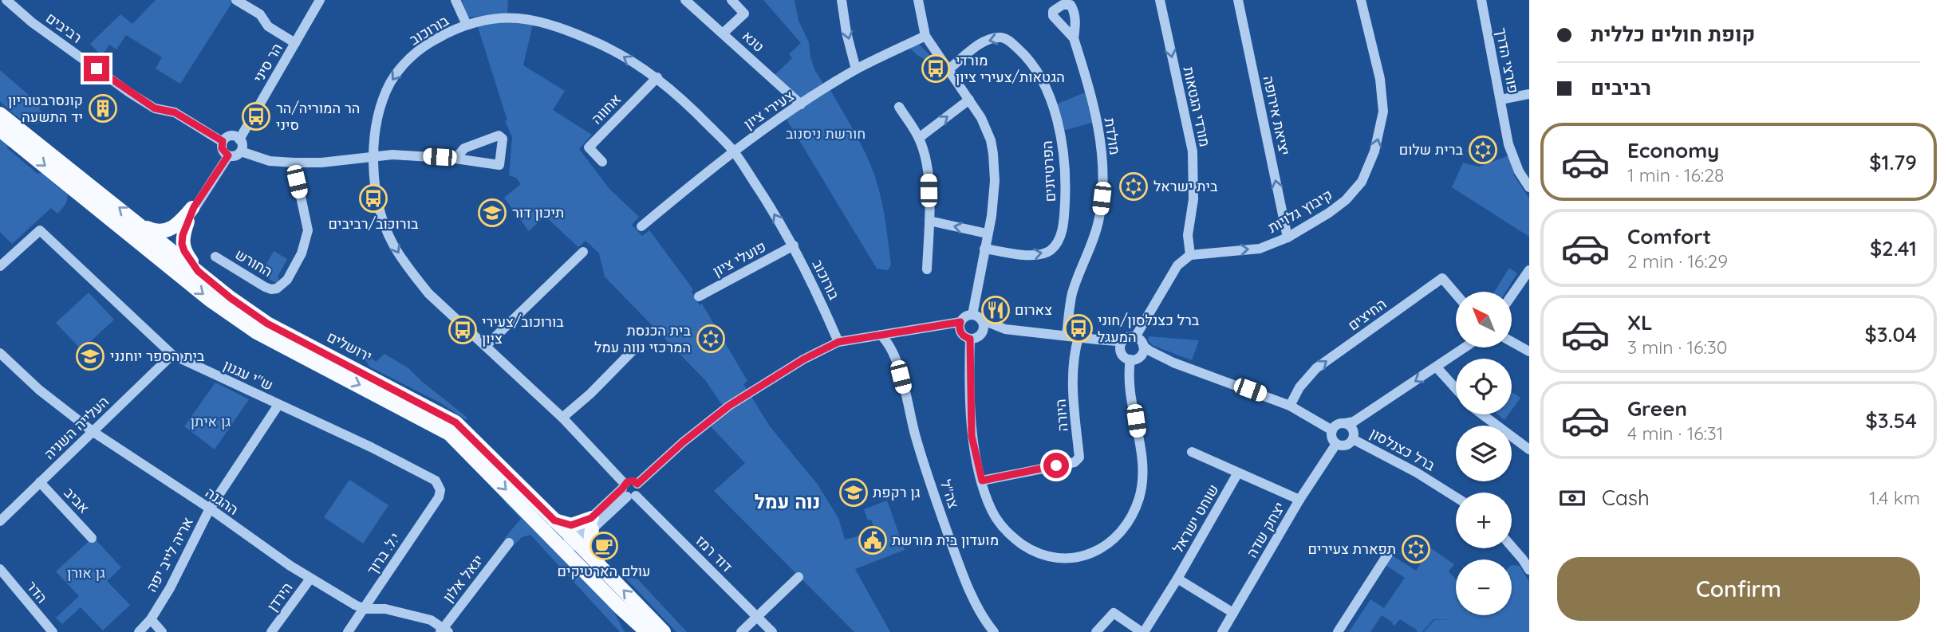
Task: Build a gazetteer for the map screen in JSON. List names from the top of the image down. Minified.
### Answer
{"streets":{"main road":["ירושלים"],"street":["רביבים","בורוכוב","טנא","פורצי הדרך","הר סיני","מורדי הגטאות","אחווה","צעירי ציון","יציאת אירופה","מולדת","הפרטיזנים","קיבוץ גלויות","פועלי ציון","החורש","החיצים","ש\"י עגנון","היורה","העלייה השניה","ברל כצנלסון","צה\"ל","אביב","ההגנה","שוחט ישראל","יצחק שדה","י.ל. ברוך","דוד רמז","אריה לייב יפה","יגאל אלון","הדר","הירדן"]},"crossings":[["רביבים","הר סיני"],["בורוכוב","אחווה"],["בורוכוב","צעירי ציון"],["בורוכוב","פועלי ציון"],["בורוכוב","דוד רמז"],["טנא","צעירי ציון"],["מורדי הגטאות","קיבוץ גלויות"],["יציאת אירופה","קיבוץ גלויות"],["ש\"י עגנון","העלייה השניה"],["ש\"י עגנון","י.ל. ברוך"],["ש\"י עגנון","אריה לייב יפה"],["העלייה השניה","אביב"],["העלייה השניה","ההגנה"],["ברל כצנלסון","יצחק שדה"],["ההגנה","י.ל. ברוך"],["ההגנה","אריה לייב יפה"],["ההגנה","יגאל אלון"],["ההגנה","הירדן"],["שוחט ישראל","יצחק שדה"]],"one_way":["מורדי הגטאות","יציאת אירופה","קיבוץ גלויות"],"districts":["נוה עמל"],"parks":["חורשת ניסנוב","גן איתן","גן אורן"],"places":{"bus stop":["מורדי הגטאות/צעירי ציון","הר המוריה/הר סיני","בורוכוב/רביבים","ברל כצנלסון/חוני המעגל","בורוכוב/צעירי ציון"],"building":["קונסרבטוריון יד התשעה"],"synagogue":["ברית שלום","בית ישראל","בית הכנסת המרכזי נווה עמל","תפארת צעירים"],"school or university":["תיכון דור","בית הספר יוחנני","גן רקפת"],"restaurant":["צארום"],"public building":["מועדון בית מורשת"],"cafe":["עולם הארטיקים"]},"north":"top left","page":{"banner":["קופת חולים כללית","רביבים"],"list":[{"name":"Economy","note":"1 min · 16:28","value":"$1.79"},{"name":"Comfort","note":"2 min · 16:29","value":"$2.41"},{"name":"XL","note":"3 min · 16:30","value":"$3.04"},{"name":"Green","note":"4 min · 16:31","value":"$3.54"}],"map_buttons":["+","−"],"pay":["Cash","1.4 km"],"buttons":"Confirm"}}
